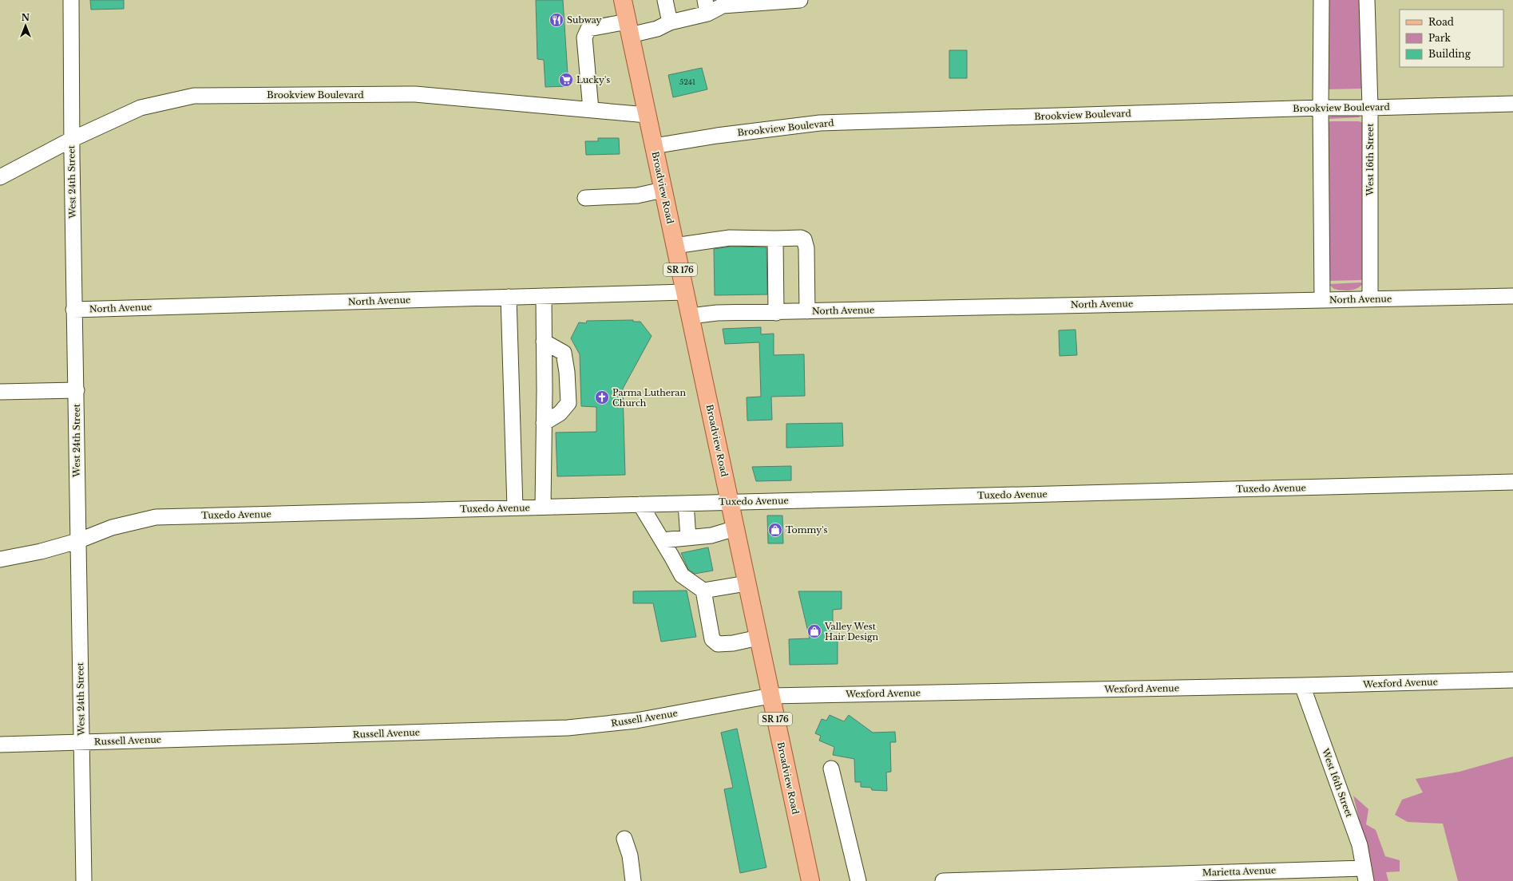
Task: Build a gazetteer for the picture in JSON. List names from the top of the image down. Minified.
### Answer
{"streets":{"main road":["Broadview Road","SR 176"],"street":["Brookview Boulevard","West 16th Street","West 24th Street","North Avenue","Tuxedo Avenue","Wexford Avenue","Russell Avenue","Marietta Avenue"]},"crossings":[["Brookview Boulevard","West 16th Street"],["Brookview Boulevard","West 24th Street"],["Brookview Boulevard","Broadview Road"],["West 16th Street","North Avenue"],["West 16th Street","Wexford Avenue"],["West 16th Street","Marietta Avenue"],["West 24th Street","North Avenue"],["West 24th Street","Tuxedo Avenue"],["West 24th Street","Russell Avenue"],["Broadview Road","North Avenue"],["Broadview Road","Tuxedo Avenue"],["Broadview Road","Wexford Avenue"],["Broadview Road","Russell Avenue"],["Wexford Avenue","Russell Avenue"]],"places":{"restaurant":["Subway"],"supermarket":["Lucky's"],"church":["Parma Lutheran Church"],"shop":["Tommy's","Valley West Hair Design"]},"house_numbers":["5241"],"legend":["Road","Park","Building"],"north":"top"}
